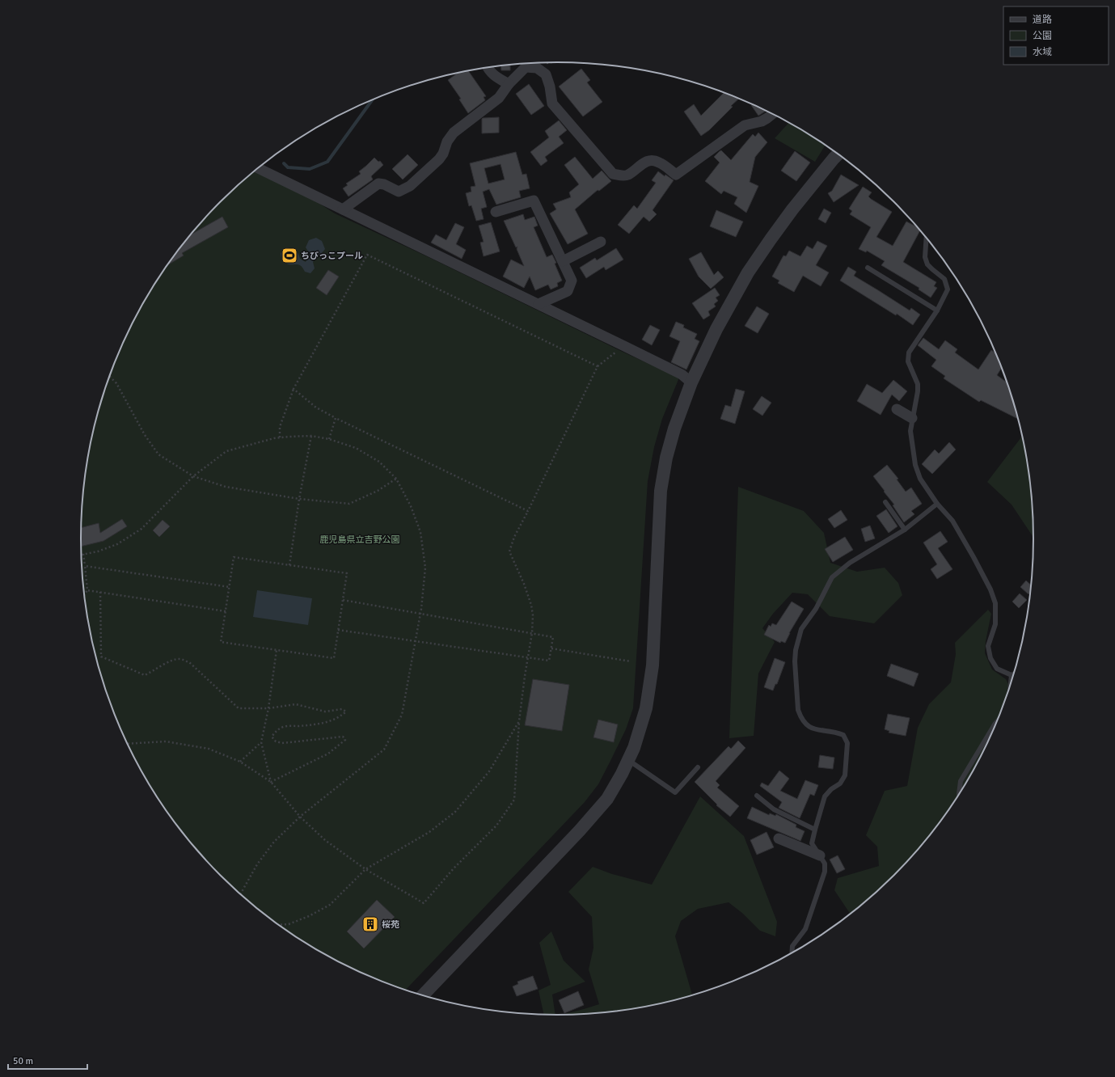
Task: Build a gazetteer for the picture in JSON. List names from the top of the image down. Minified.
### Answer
{"parks":["鹿児島県立吉野公園"],"places":{"sports":["ちびっこプール"],"building":["桜苑"]},"legend":["道路","公園","水域"],"scale_bar":"50 m"}
